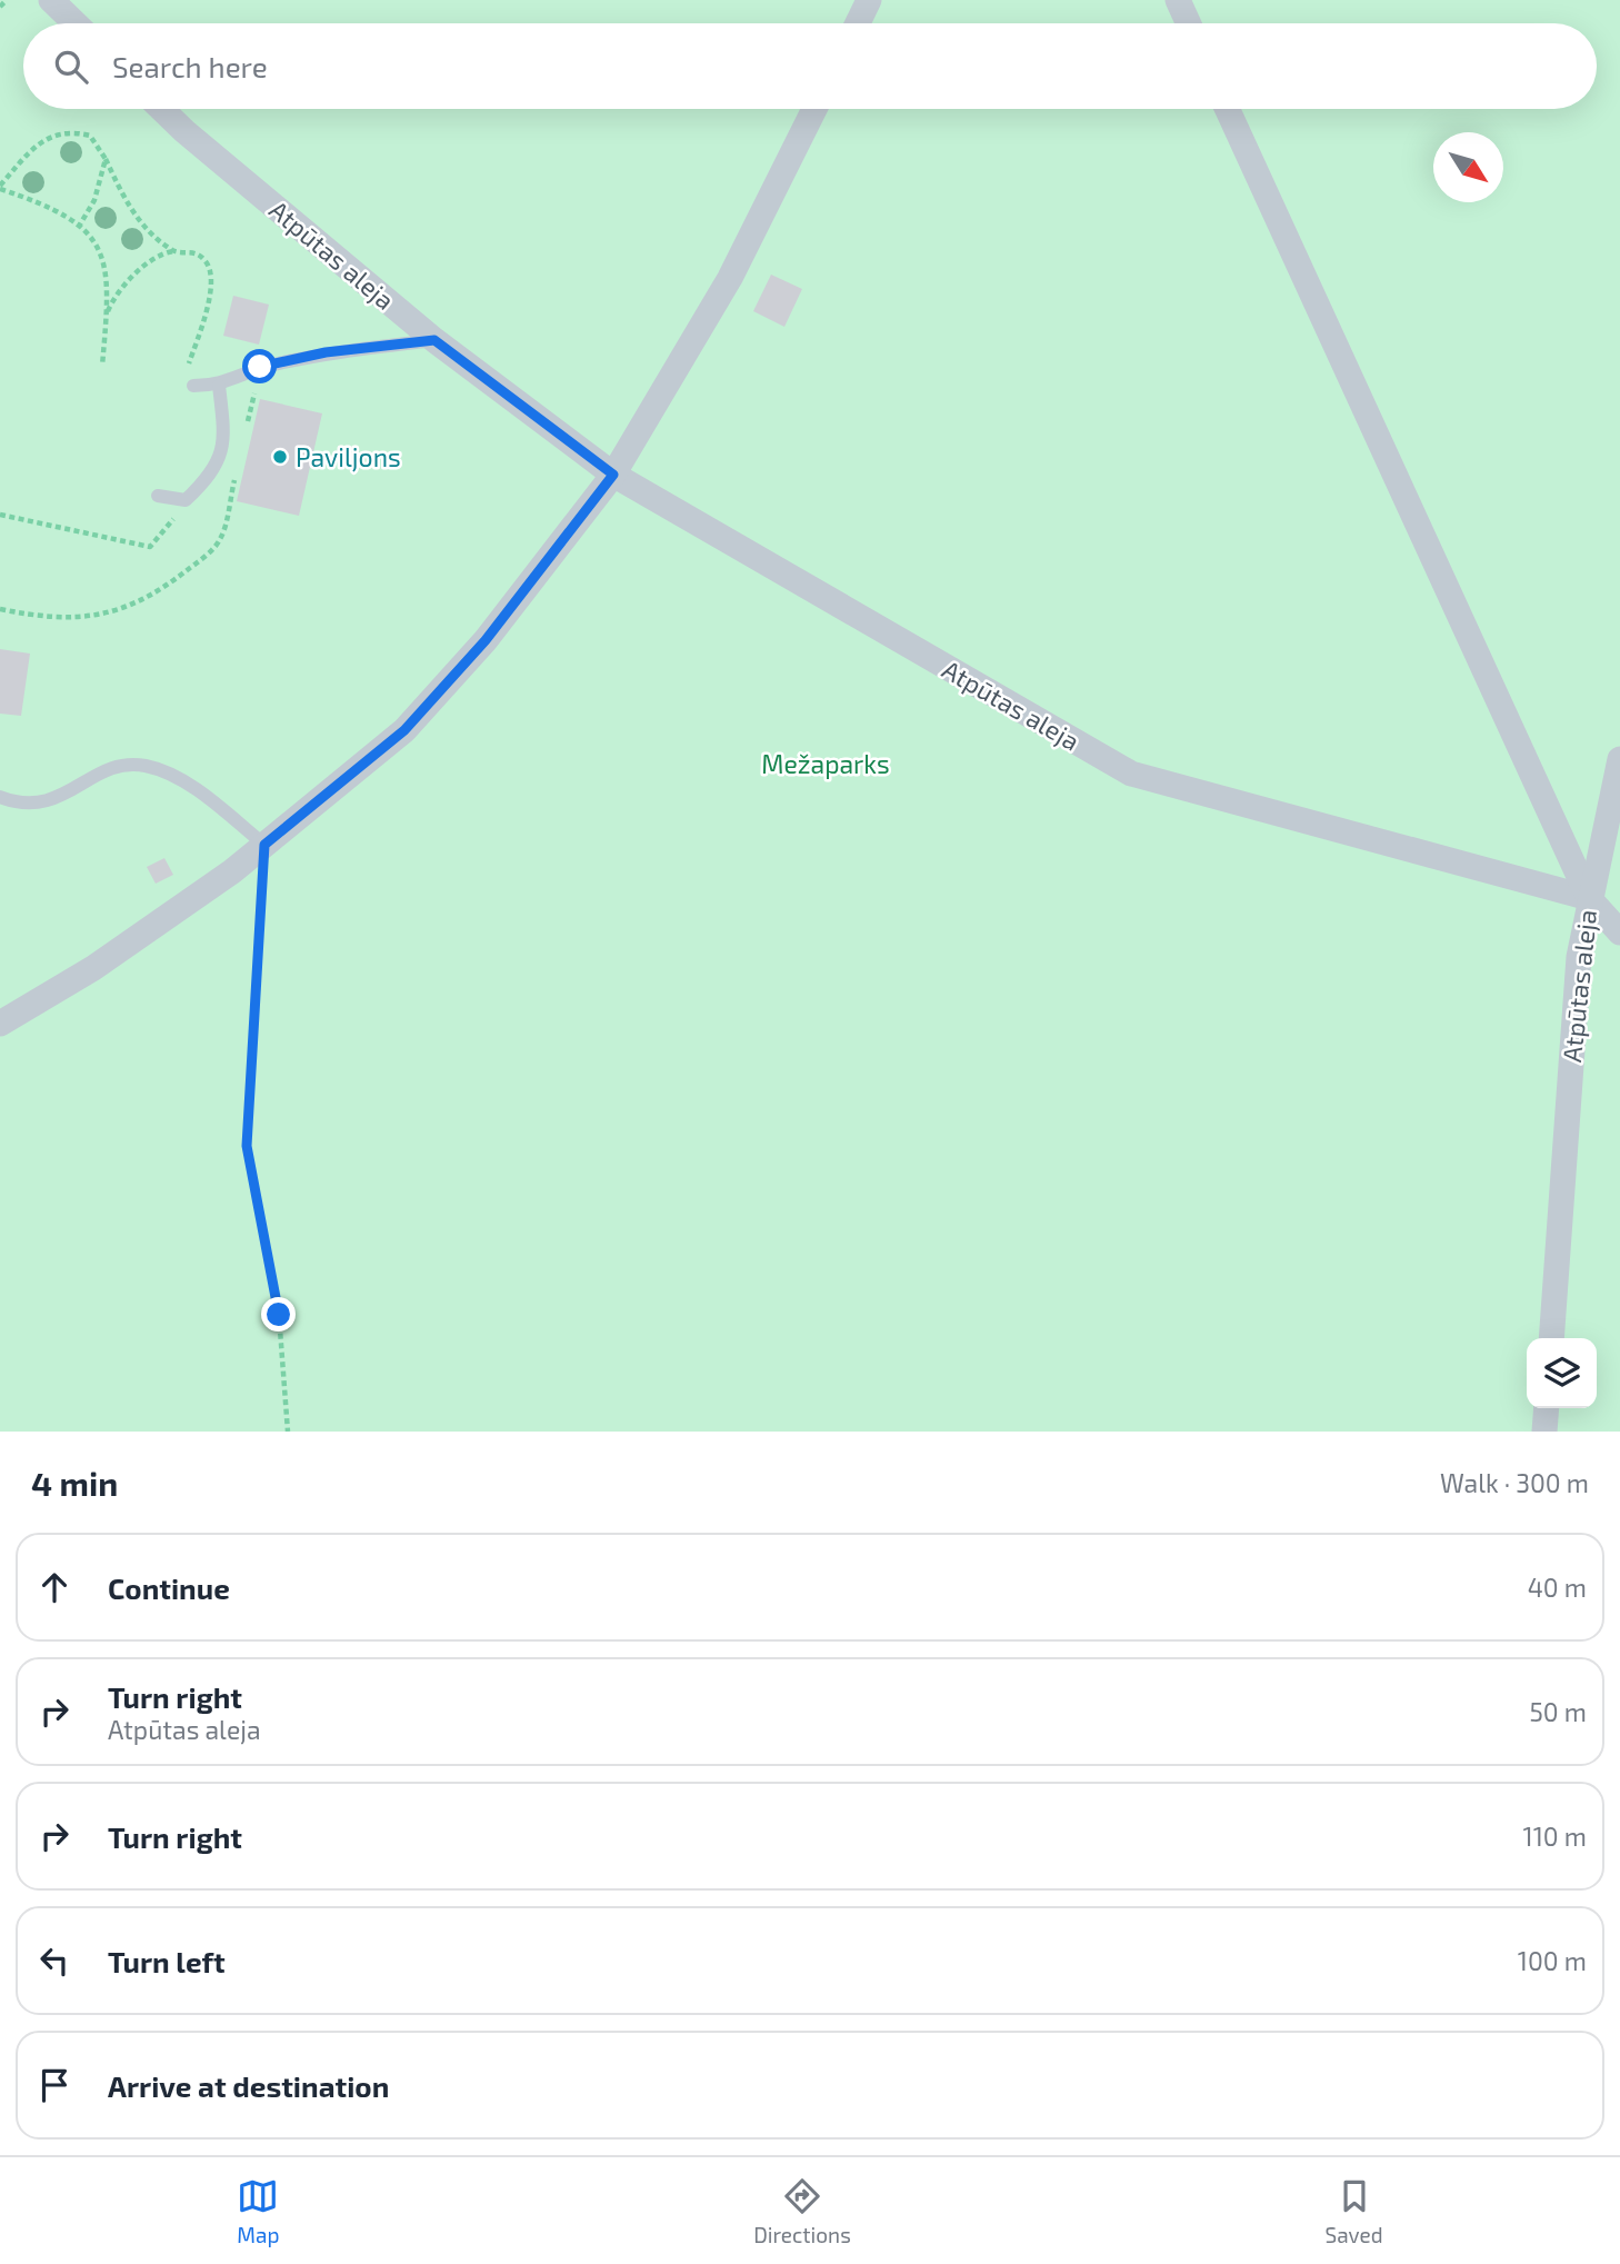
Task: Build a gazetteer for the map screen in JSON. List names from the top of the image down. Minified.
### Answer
{"streets":{"street":["Atpūtas aleja"]},"parks":["Mežaparks"],"places":["Paviljons"],"north":"bottom right","page":{"search":"Search here","heading":["4 min","Walk · 300 m"],"list":[["Continue","40 m"],["Turn right","Atpūtas aleja","50 m"],["Turn right","110 m"],["Turn left","100 m"],"Arrive at destination"],"nav":["Map","Directions","Saved"]}}
